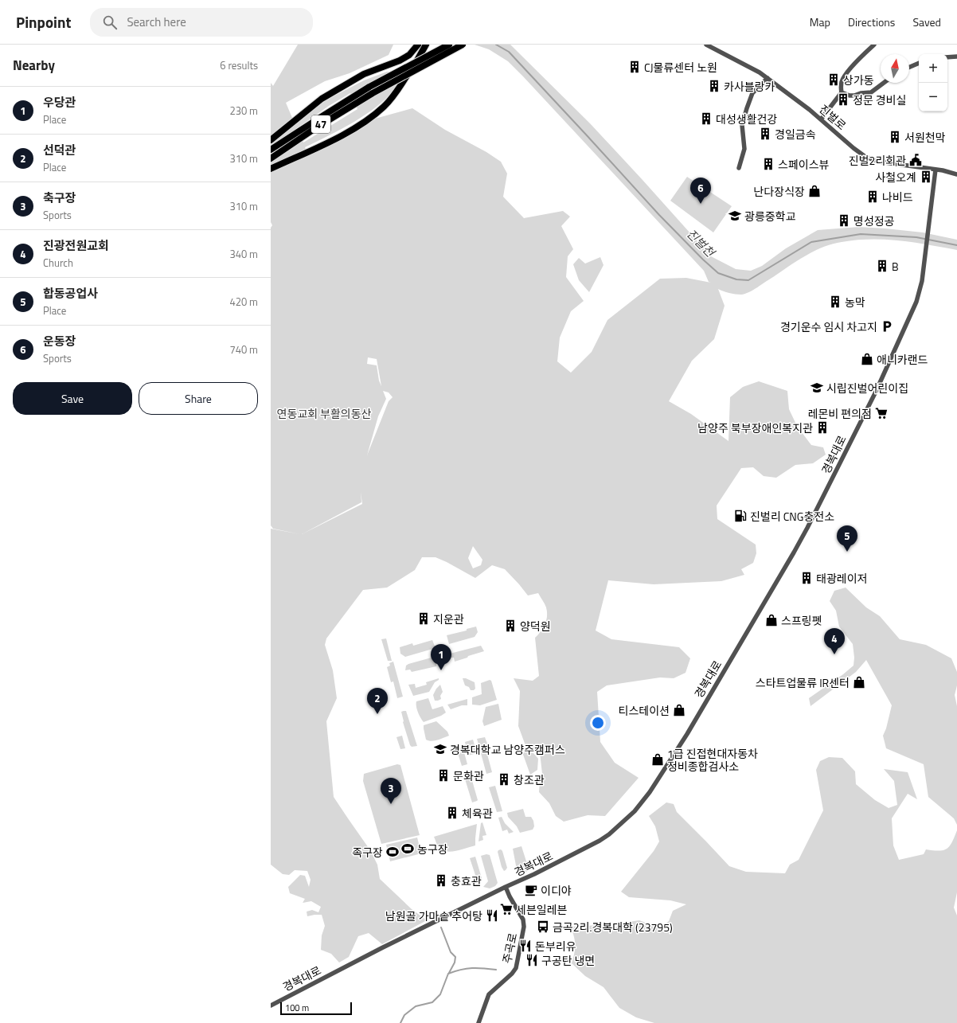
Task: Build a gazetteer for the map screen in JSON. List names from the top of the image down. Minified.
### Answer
{"streets":{"highway":["47"],"street":["진벌로","경복대로","주곡로"]},"crossings":[["진벌로","경복대로"],["경복대로","주곡로"]],"water":["진벌천"],"parks":["연동교회 부활의동산"],"places":{"building":["CJ물류센터 노원","상가동","카사블랑카","정문 경비실","대성생활건강","경일금속","서원천막","스페이스뷰","사철오계","나비드","명성정공","B","농막","남양주 북부장애인복지관","태광레이저","지운관","양덕원","문화관","창조관","체육관","충효관"],"public building":["진벌2리회관"],"shop":["난다장식장","애니카랜드","스프링펫","스타트업물류 IR센터","티스테이션","1급 진접현대자동차 정비종합검사소"],"school or university":["광릉중학교","시립진벌어린이집","경복대학교 남양주캠퍼스"],"parking":["경기운수 임시 차고지"],"supermarket":["레몬비 편의점","세븐일레븐"],"fuel station":["진벌리 CNG충전소"],"sports":["농구장","족구장"],"cafe":["이디야"],"restaurant":["남원골 가마솥 추어탕","돈부리유","구공탄 냉면"],"bus stop":["금곡2리.경복대학 (23795)"]},"scale_bar":"100 m","north":"top","page":{"header":"Pinpoint","search":"Search here","nav":["Map","Directions","Saved"],"heading":["Nearby","6 results"],"map_buttons":["+","−"],"list":[{"mark":"1","name":"우당관","note":"Place","value":"230 m"},{"mark":"2","name":"선덕관","note":"Place","value":"310 m"},{"mark":"3","name":"축구장","note":"Sports","value":"310 m"},{"mark":"4","name":"진광전원교회","note":"Church","value":"340 m"},{"mark":"5","name":"합동공업사","note":"Place","value":"420 m"},{"mark":"6","name":"운동장","note":"Sports","value":"740 m"}],"pins":["6","5","4","1","2","3"],"buttons":["Save","Share"],"scale":"100 m"}}
